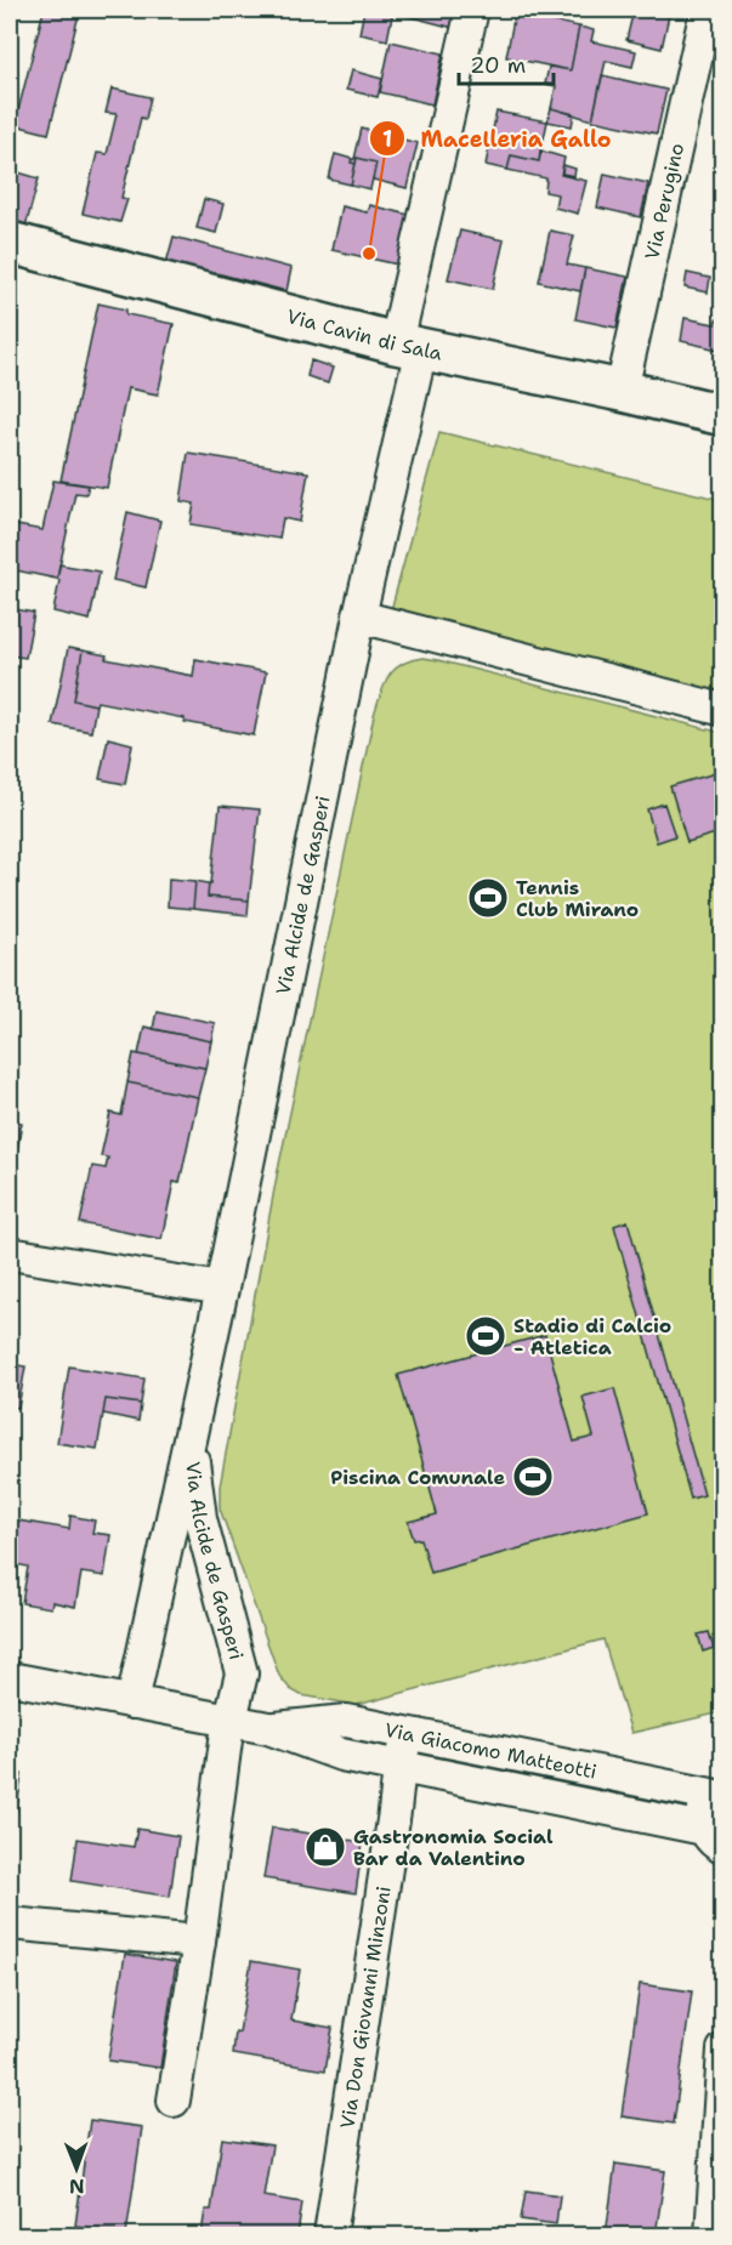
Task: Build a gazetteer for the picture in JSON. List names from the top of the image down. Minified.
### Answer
{"streets":{"main road":["Via Cavin di Sala"],"street":["Via Perugino","Via Alcide de Gasperi","Via Giacomo Matteotti","Via Don Giovanni Minzoni"]},"crossings":[["Via Perugino","Via Cavin di Sala"],["Via Cavin di Sala","Via Alcide de Gasperi"],["Via Alcide de Gasperi","Via Giacomo Matteotti"],["Via Giacomo Matteotti","Via Don Giovanni Minzoni"]],"places":{"other":["Macelleria Gallo"],"sports":["Tennis Club Mirano","Stadio di Calcio - Atletica","Piscina Comunale"],"shop":["Gastronomia Social Bar da Valentino"]},"scale_bar":"20 m","north":"bottom"}
